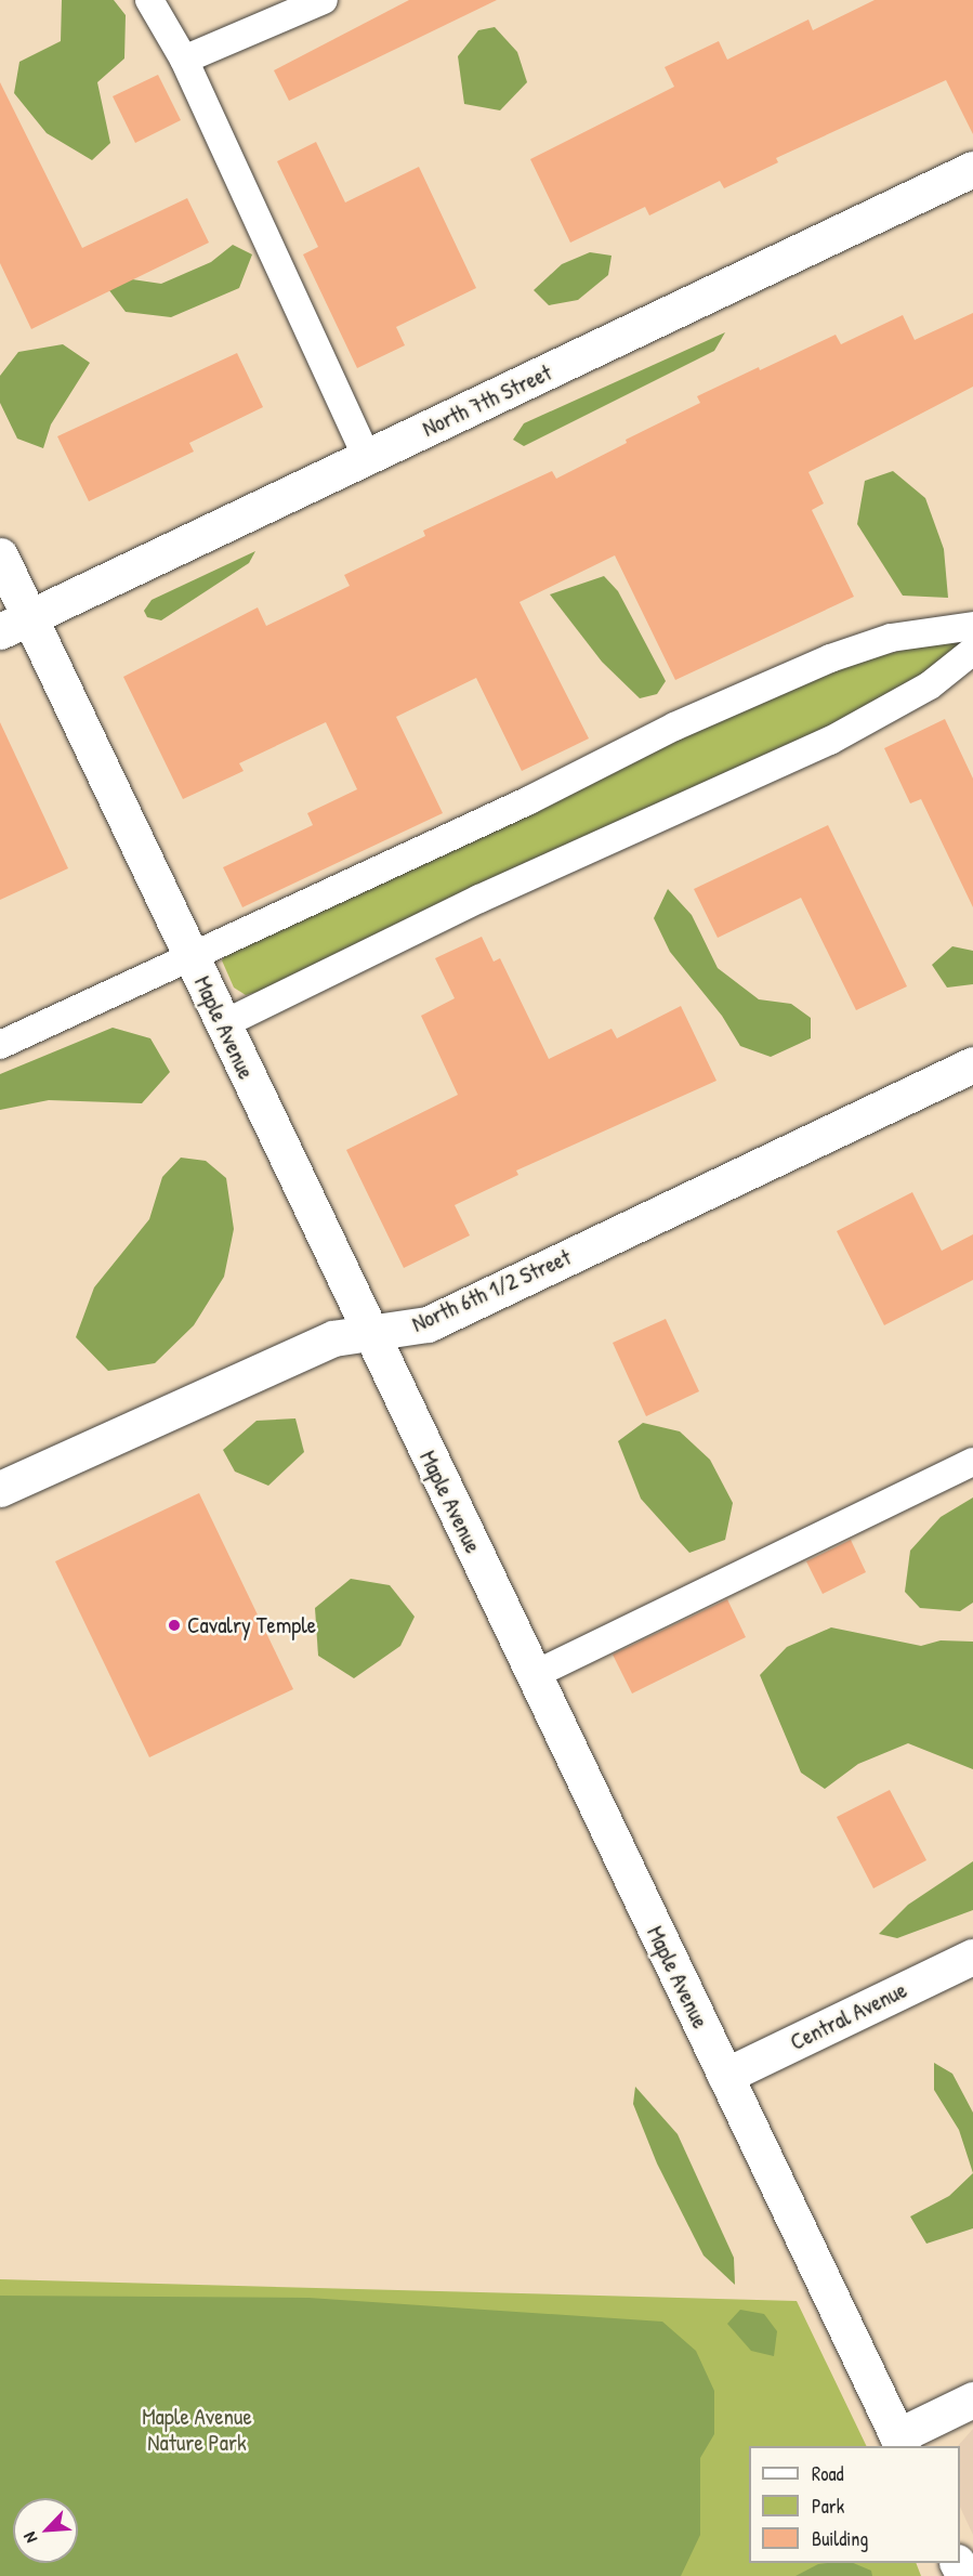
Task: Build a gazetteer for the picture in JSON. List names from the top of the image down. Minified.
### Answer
{"streets":{"street":["North 7th Street","Maple Avenue","North 6th 1/2 Street","Central Avenue"]},"crossings":[["North 7th Street","Maple Avenue"],["Maple Avenue","North 6th 1/2 Street"],["Maple Avenue","Central Avenue"]],"parks":["Maple Avenue Nature Park"],"places":["Cavalry Temple"],"legend":["Road","Park","Building"],"north":"bottom left"}
